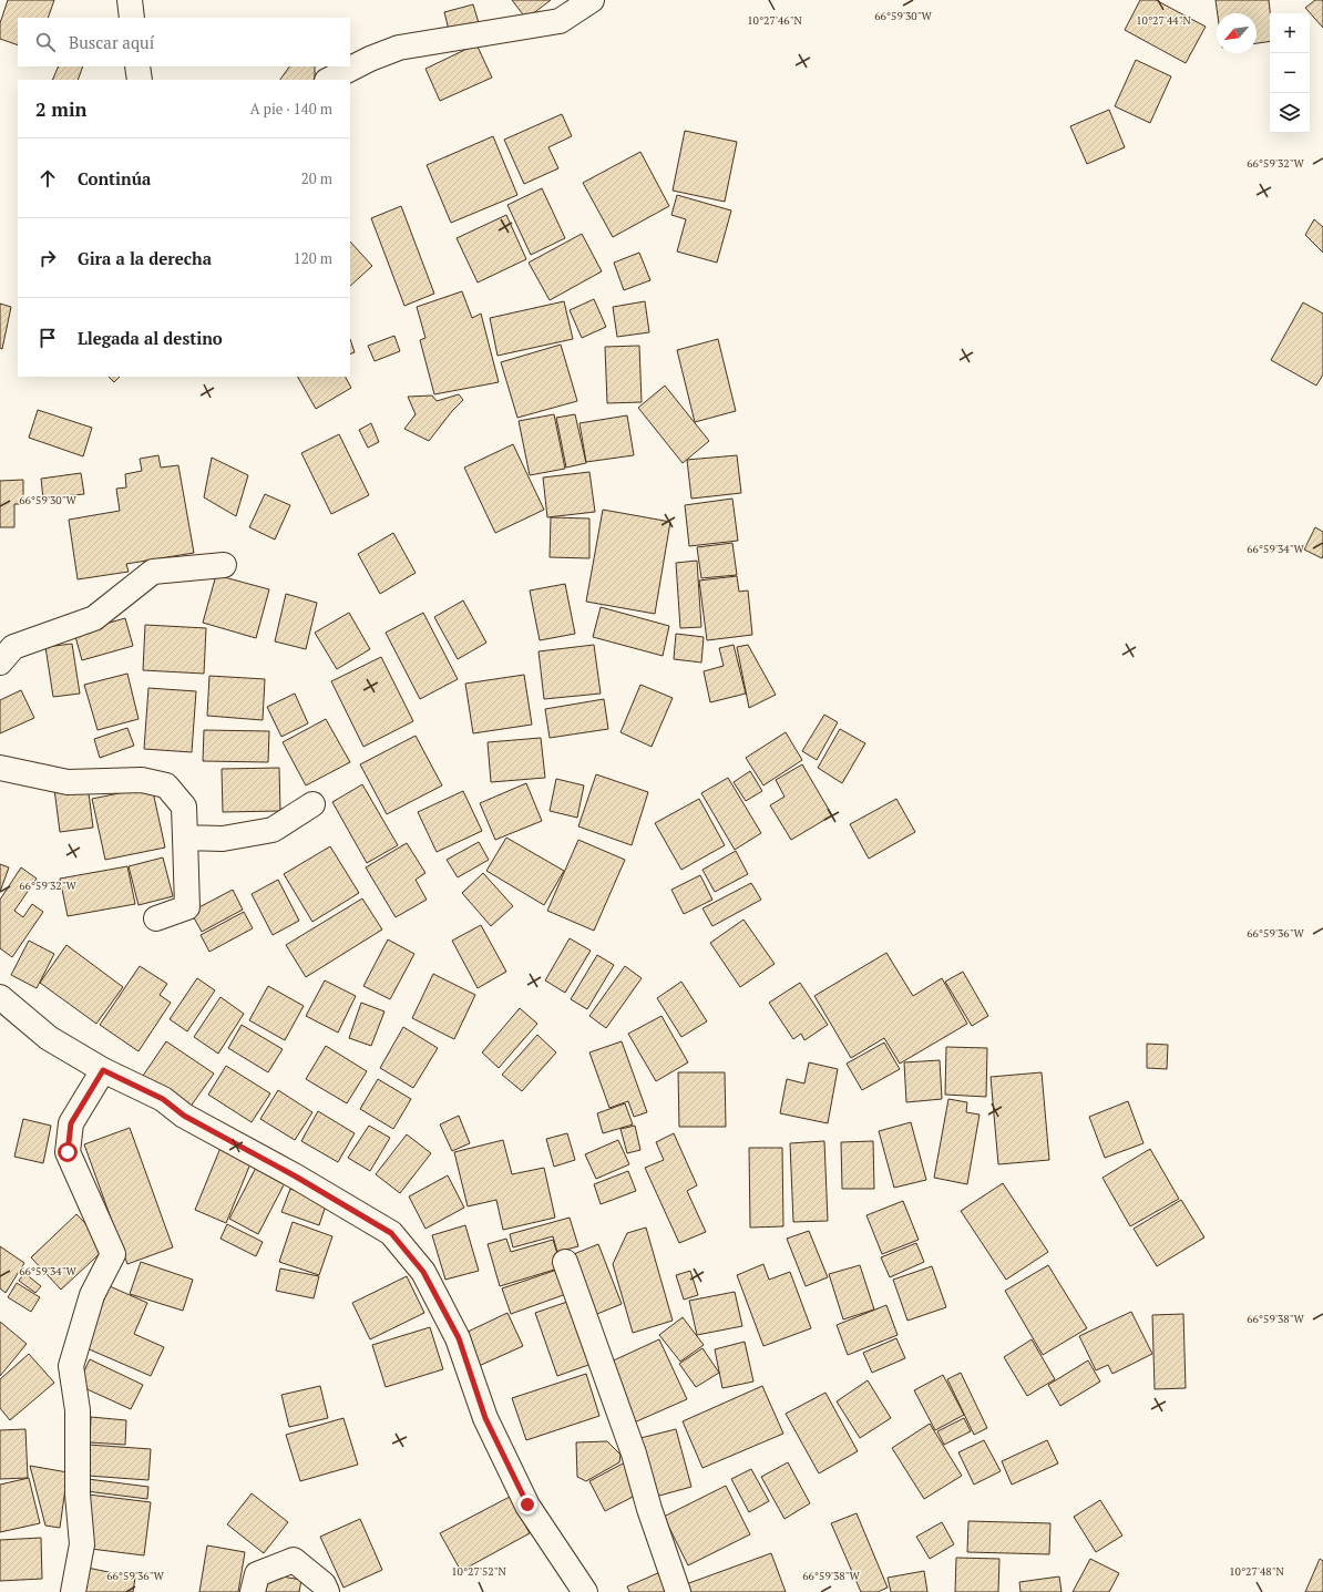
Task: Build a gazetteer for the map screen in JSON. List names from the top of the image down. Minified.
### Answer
{"north":"bottom left","page":{"map_buttons":["+","−"],"search":"Buscar aquí","heading":["2 min","A pie · 140 m"],"list":[["Continúa","20 m"],["Gira a la derecha","120 m"],"Llegada al destino"]},"coordinates":["66°59'30\"W","10°27'46\"N","10°27'44\"N","66°59'32\"W","66°59'34\"W","66°59'36\"W","66°59'38\"W","10°27'52\"N","10°27'48\"N"]}
